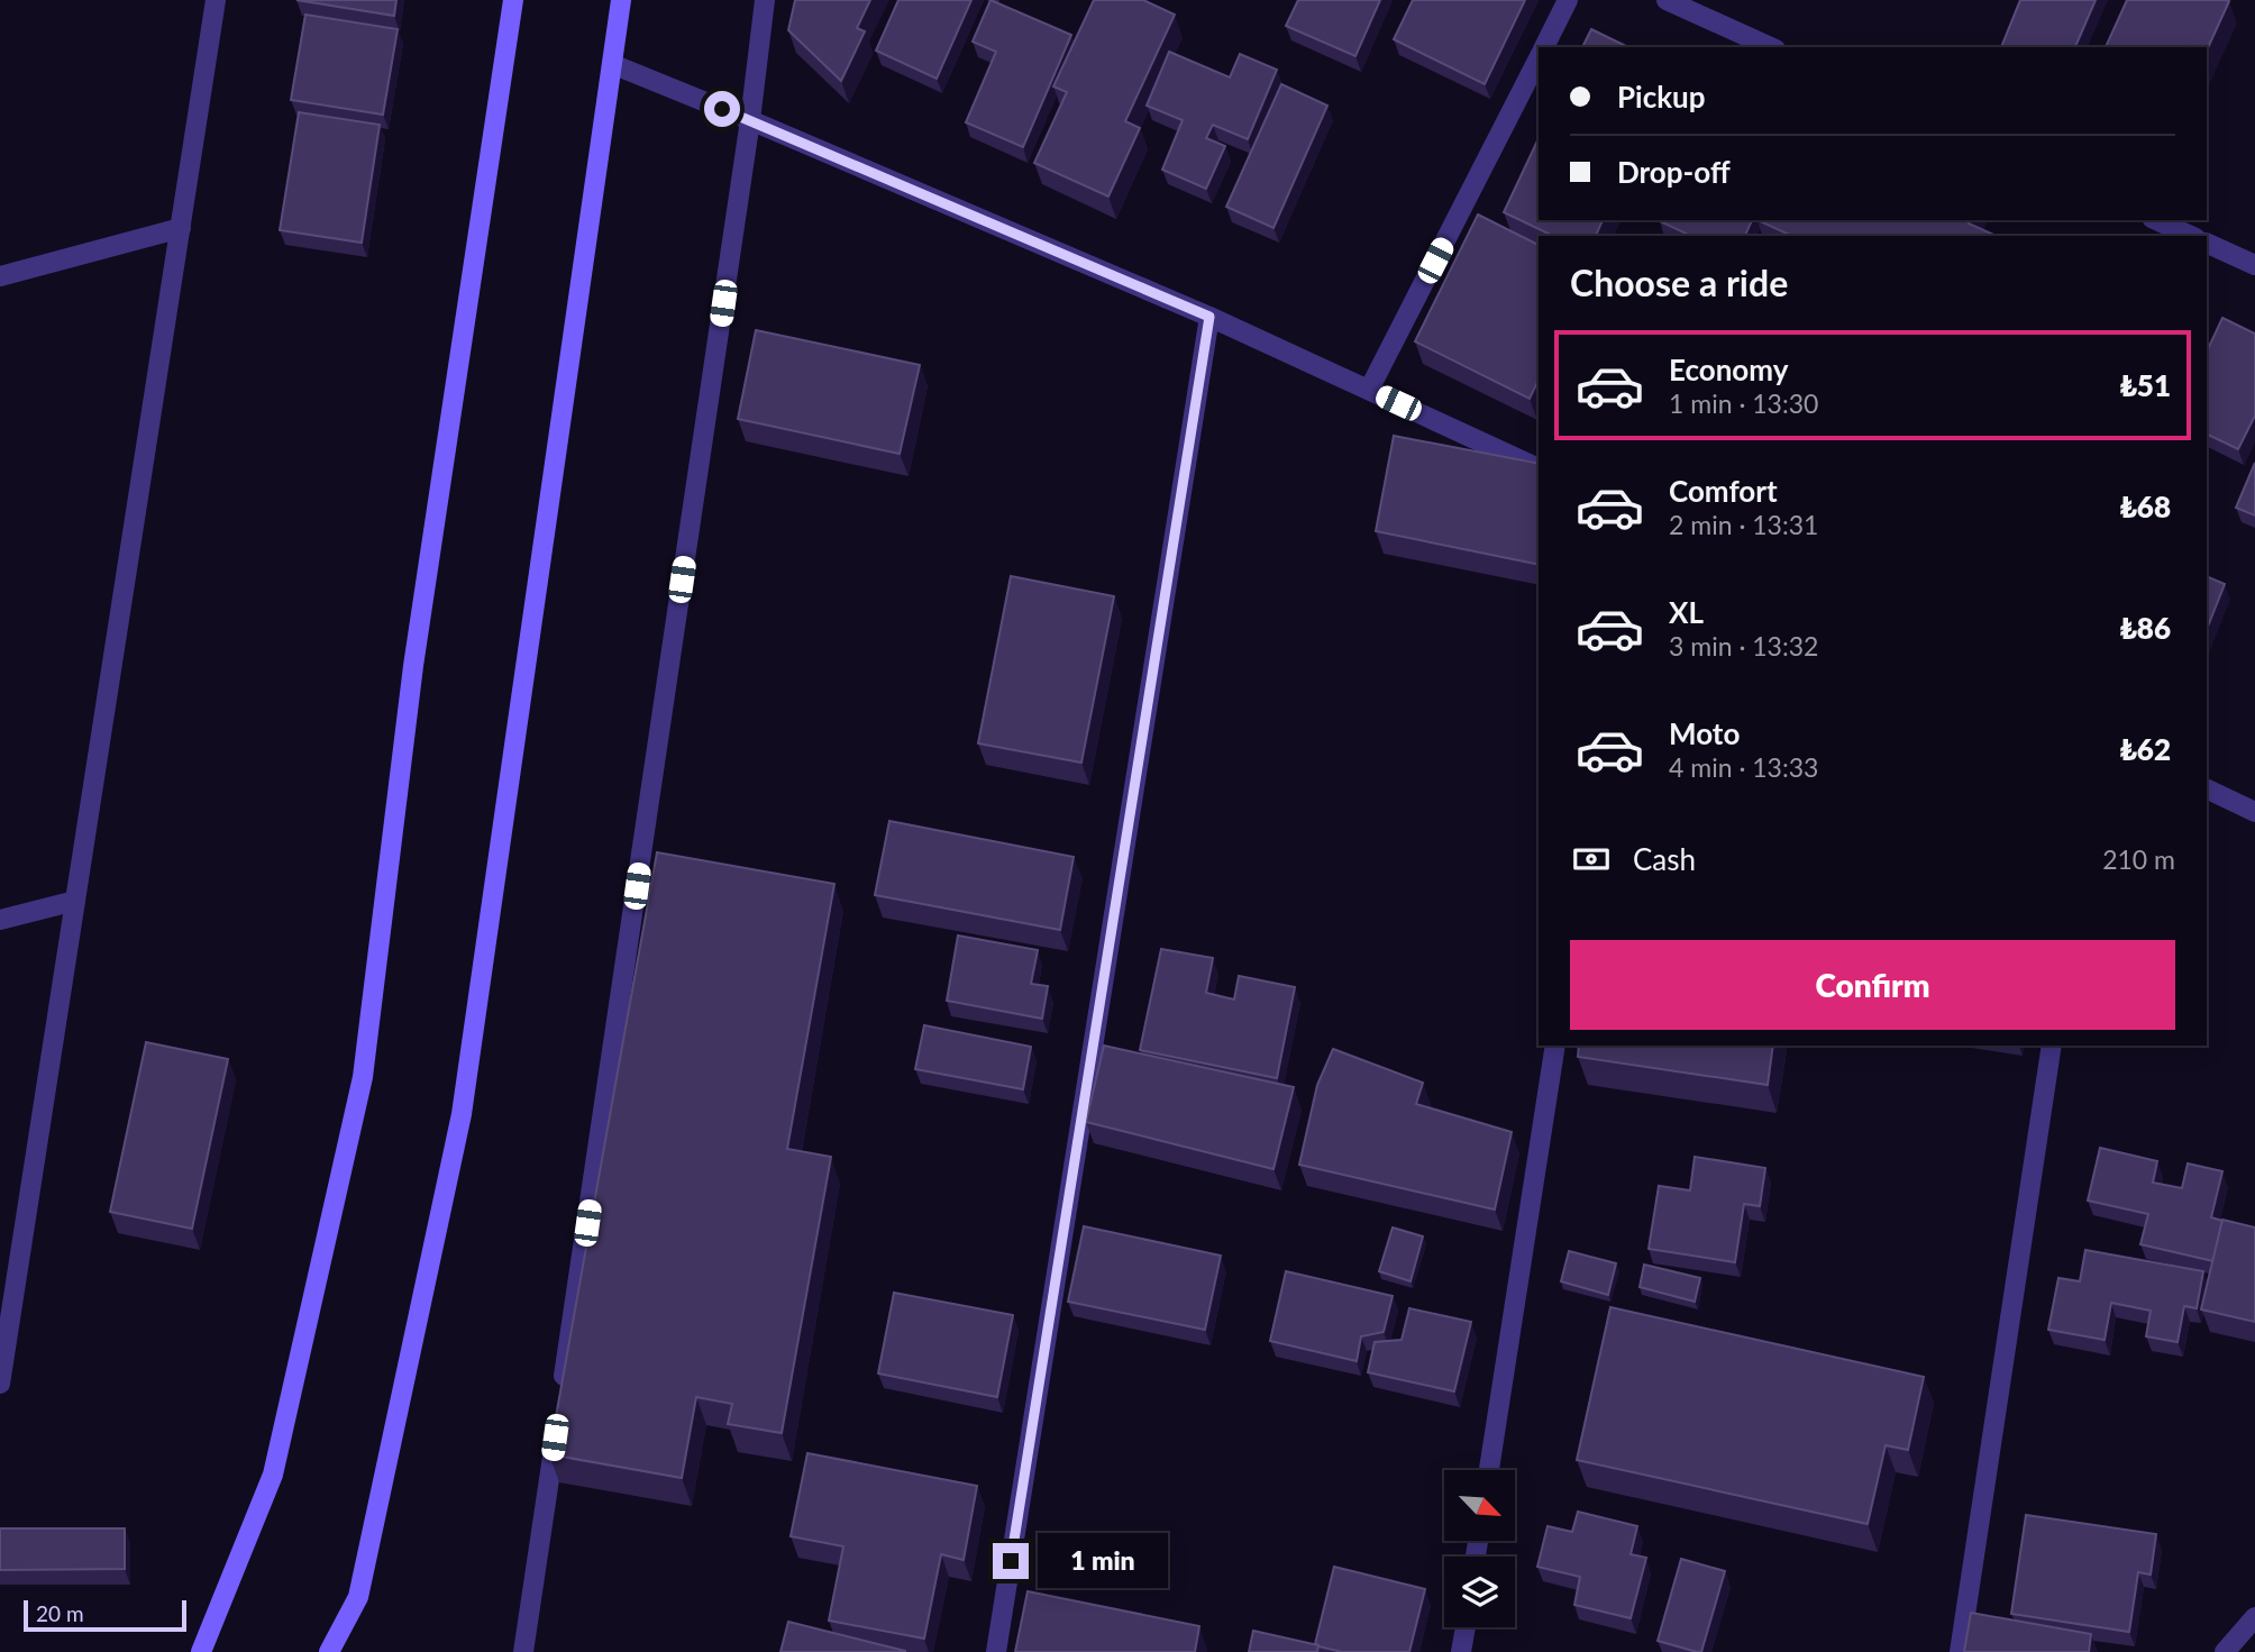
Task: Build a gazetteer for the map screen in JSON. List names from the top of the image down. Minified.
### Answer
{"scale_bar":"20 m","north":"bottom right","page":{"banner":["Pickup","Drop-off"],"heading":"Choose a ride","list":[{"name":"Economy","note":"1 min · 13:30","value":"₺51"},{"name":"Comfort","note":"2 min · 13:31","value":"₺68"},{"name":"XL","note":"3 min · 13:32","value":"₺86"},{"name":"Moto","note":"4 min · 13:33","value":"₺62"}],"pay":["Cash","210 m"],"buttons":"Confirm","bubble":"1 min","scale":"20 m"}}
